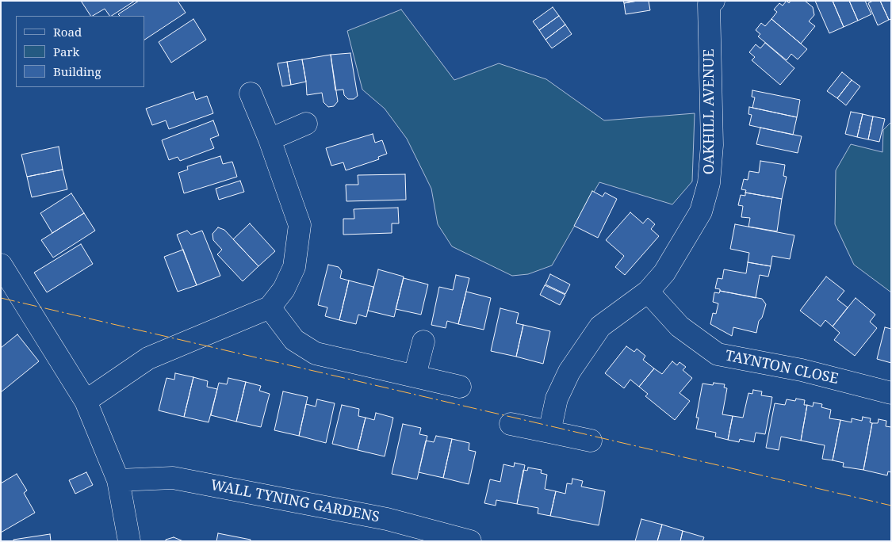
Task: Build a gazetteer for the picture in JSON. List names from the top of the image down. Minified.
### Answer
{"streets":{"street":["OAKHILL AVENUE","TAYNTON CLOSE","WALL TYNING GARDENS"]},"crossings":[["OAKHILL AVENUE","TAYNTON CLOSE"]],"legend":["Road","Park","Building"]}
